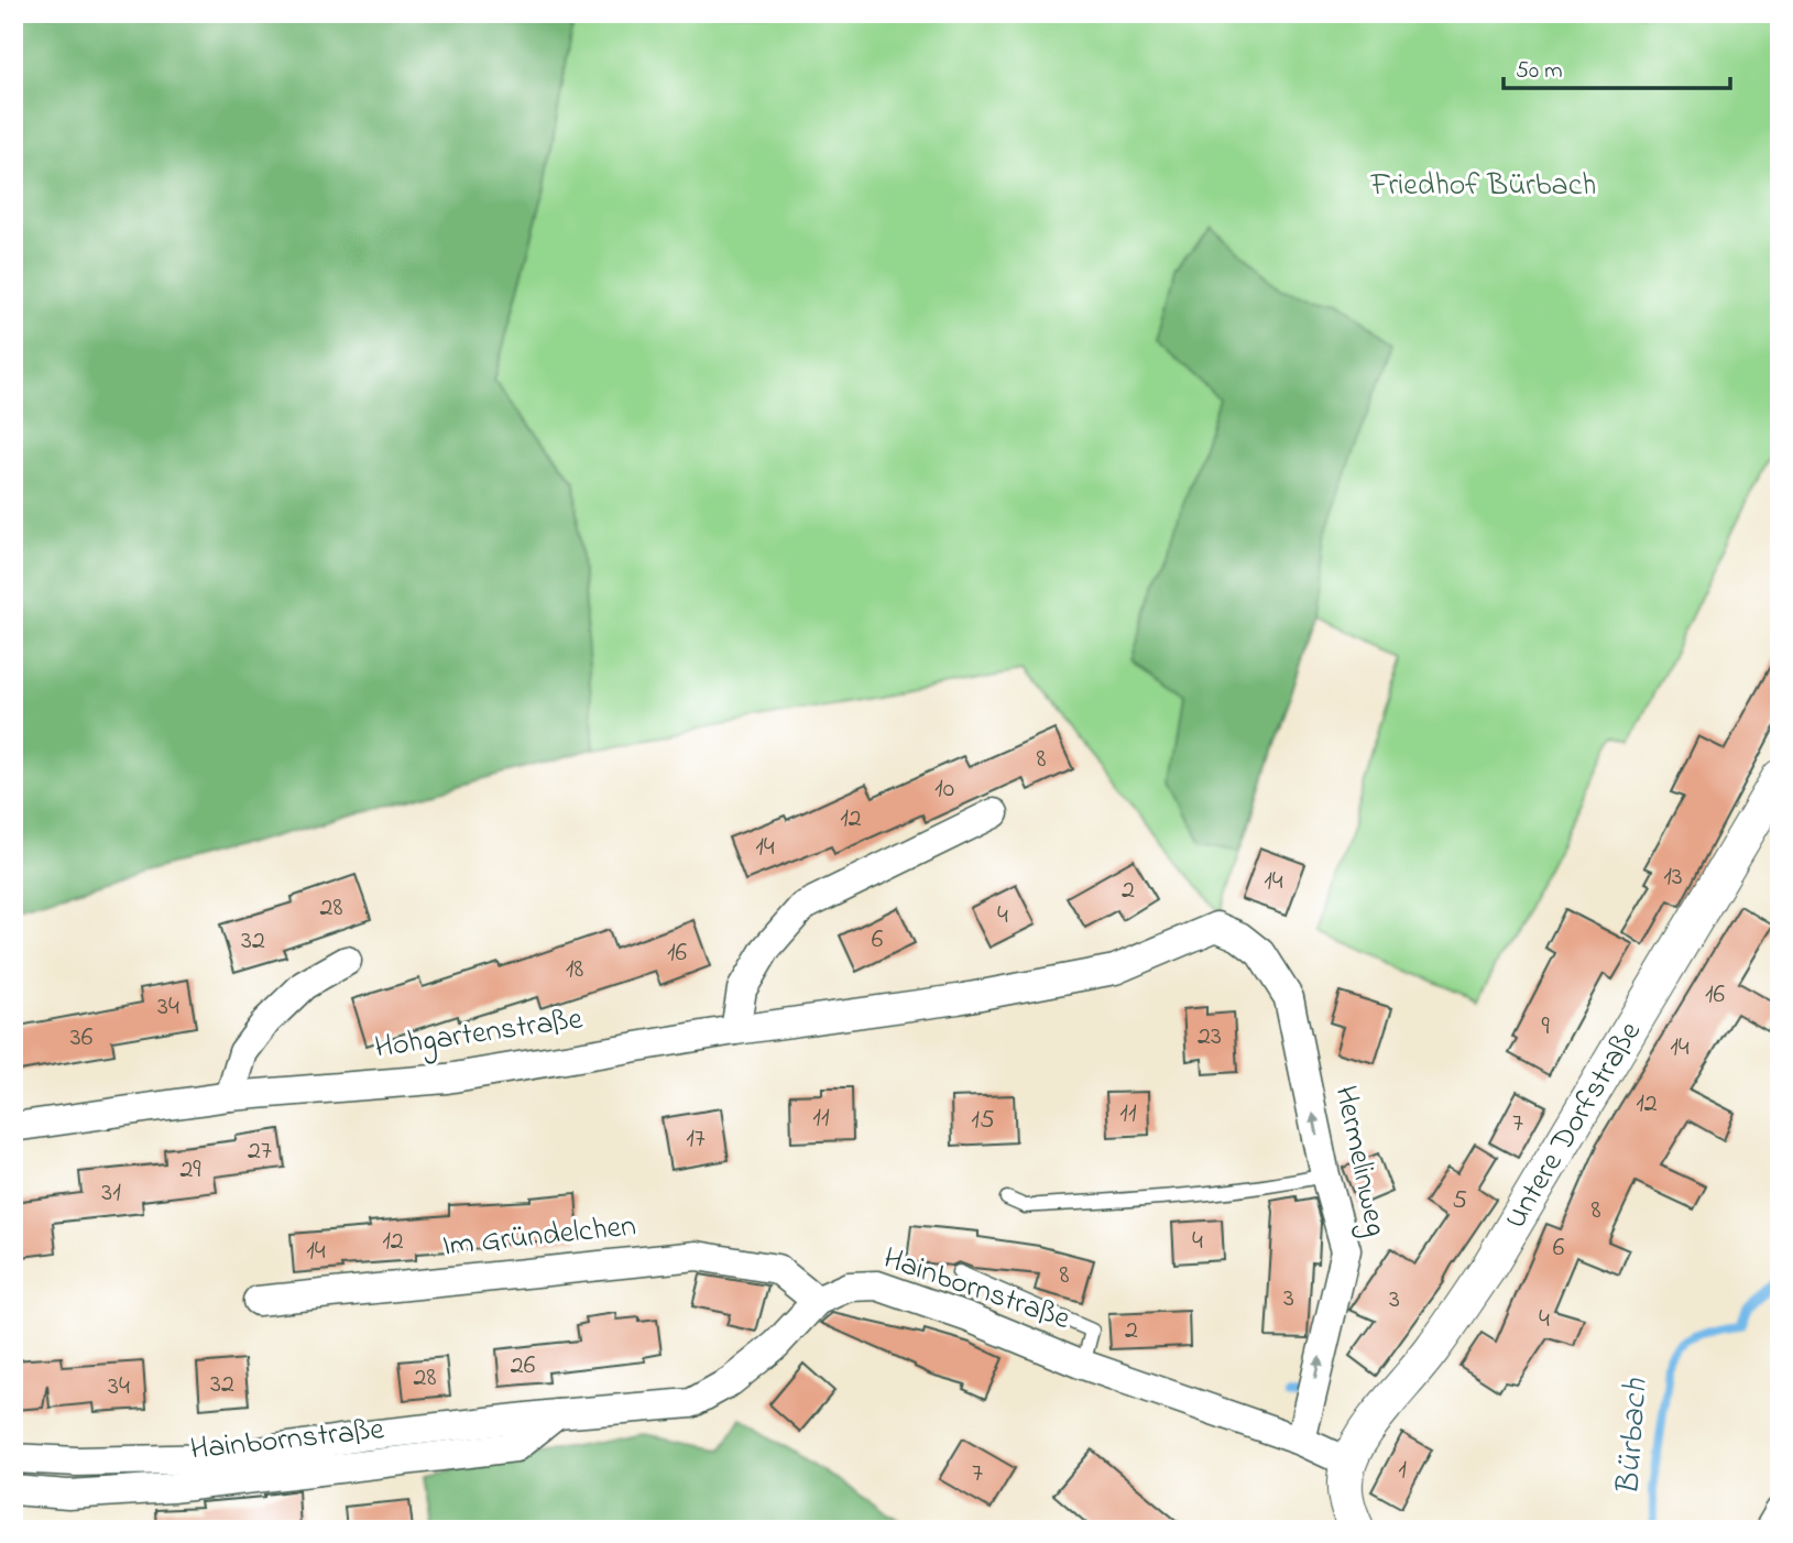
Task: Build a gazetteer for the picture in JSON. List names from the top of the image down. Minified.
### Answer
{"streets":{"street":["Hohgartenstraße","Untere Dorfstraße","Hermelinweg","Im Gründelchen","Hainbornstraße"]},"crossings":[["Hohgartenstraße","Hermelinweg"],["Untere Dorfstraße","Hainbornstraße"],["Hermelinweg","Hainbornstraße"],["Im Gründelchen","Hainbornstraße"]],"one_way":["Hermelinweg"],"water":["Bürbach"],"parks":["Friedhof Bürbach"],"house_numbers":["8","10","12","14","13","14","2","28","4","6","32","16","18","16","34","9","23","36","14","12","11","11","15","7","17","27","29","31","5","8","12","4","6","14","8","3","3","4","2","26","28","32","34","1","7"],"scale_bar":"50 m"}
